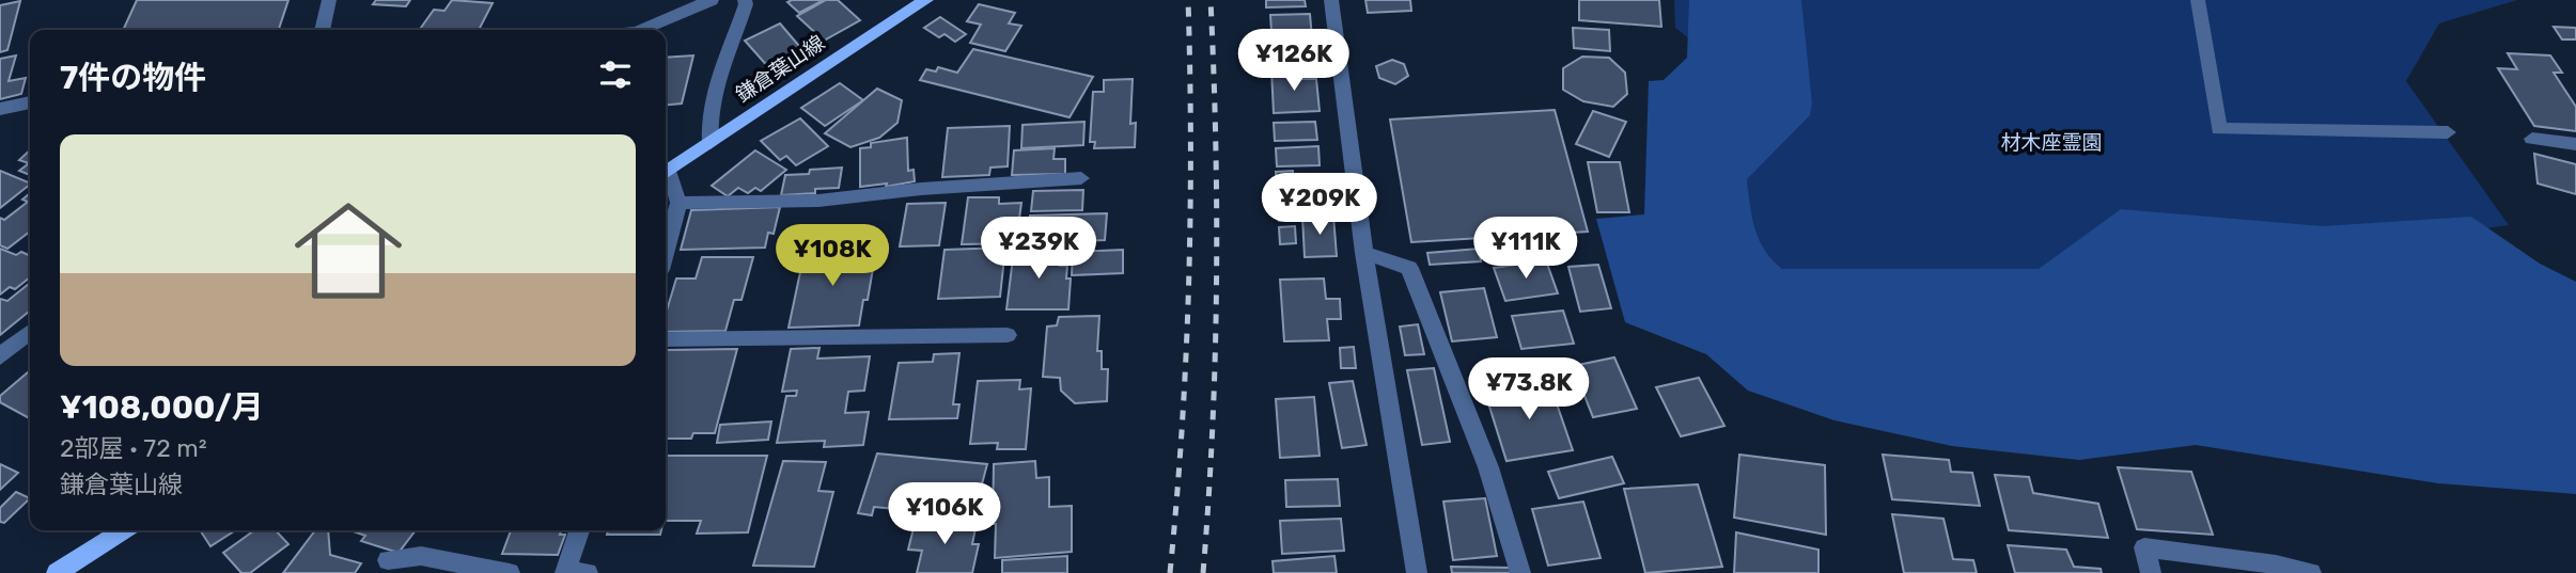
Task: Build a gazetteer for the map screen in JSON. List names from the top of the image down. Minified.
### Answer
{"streets":{"main road":["鎌倉葉山線"]},"parks":["材木座霊園"],"page":{"price":["¥126K","¥209K","¥239K","¥111K","¥108K","¥73.8K","¥106K"],"heading":"7件の物件","list":[{"name":"¥108,000/月","note":"2部屋 · 72 m² · 鎌倉葉山線"}]}}
